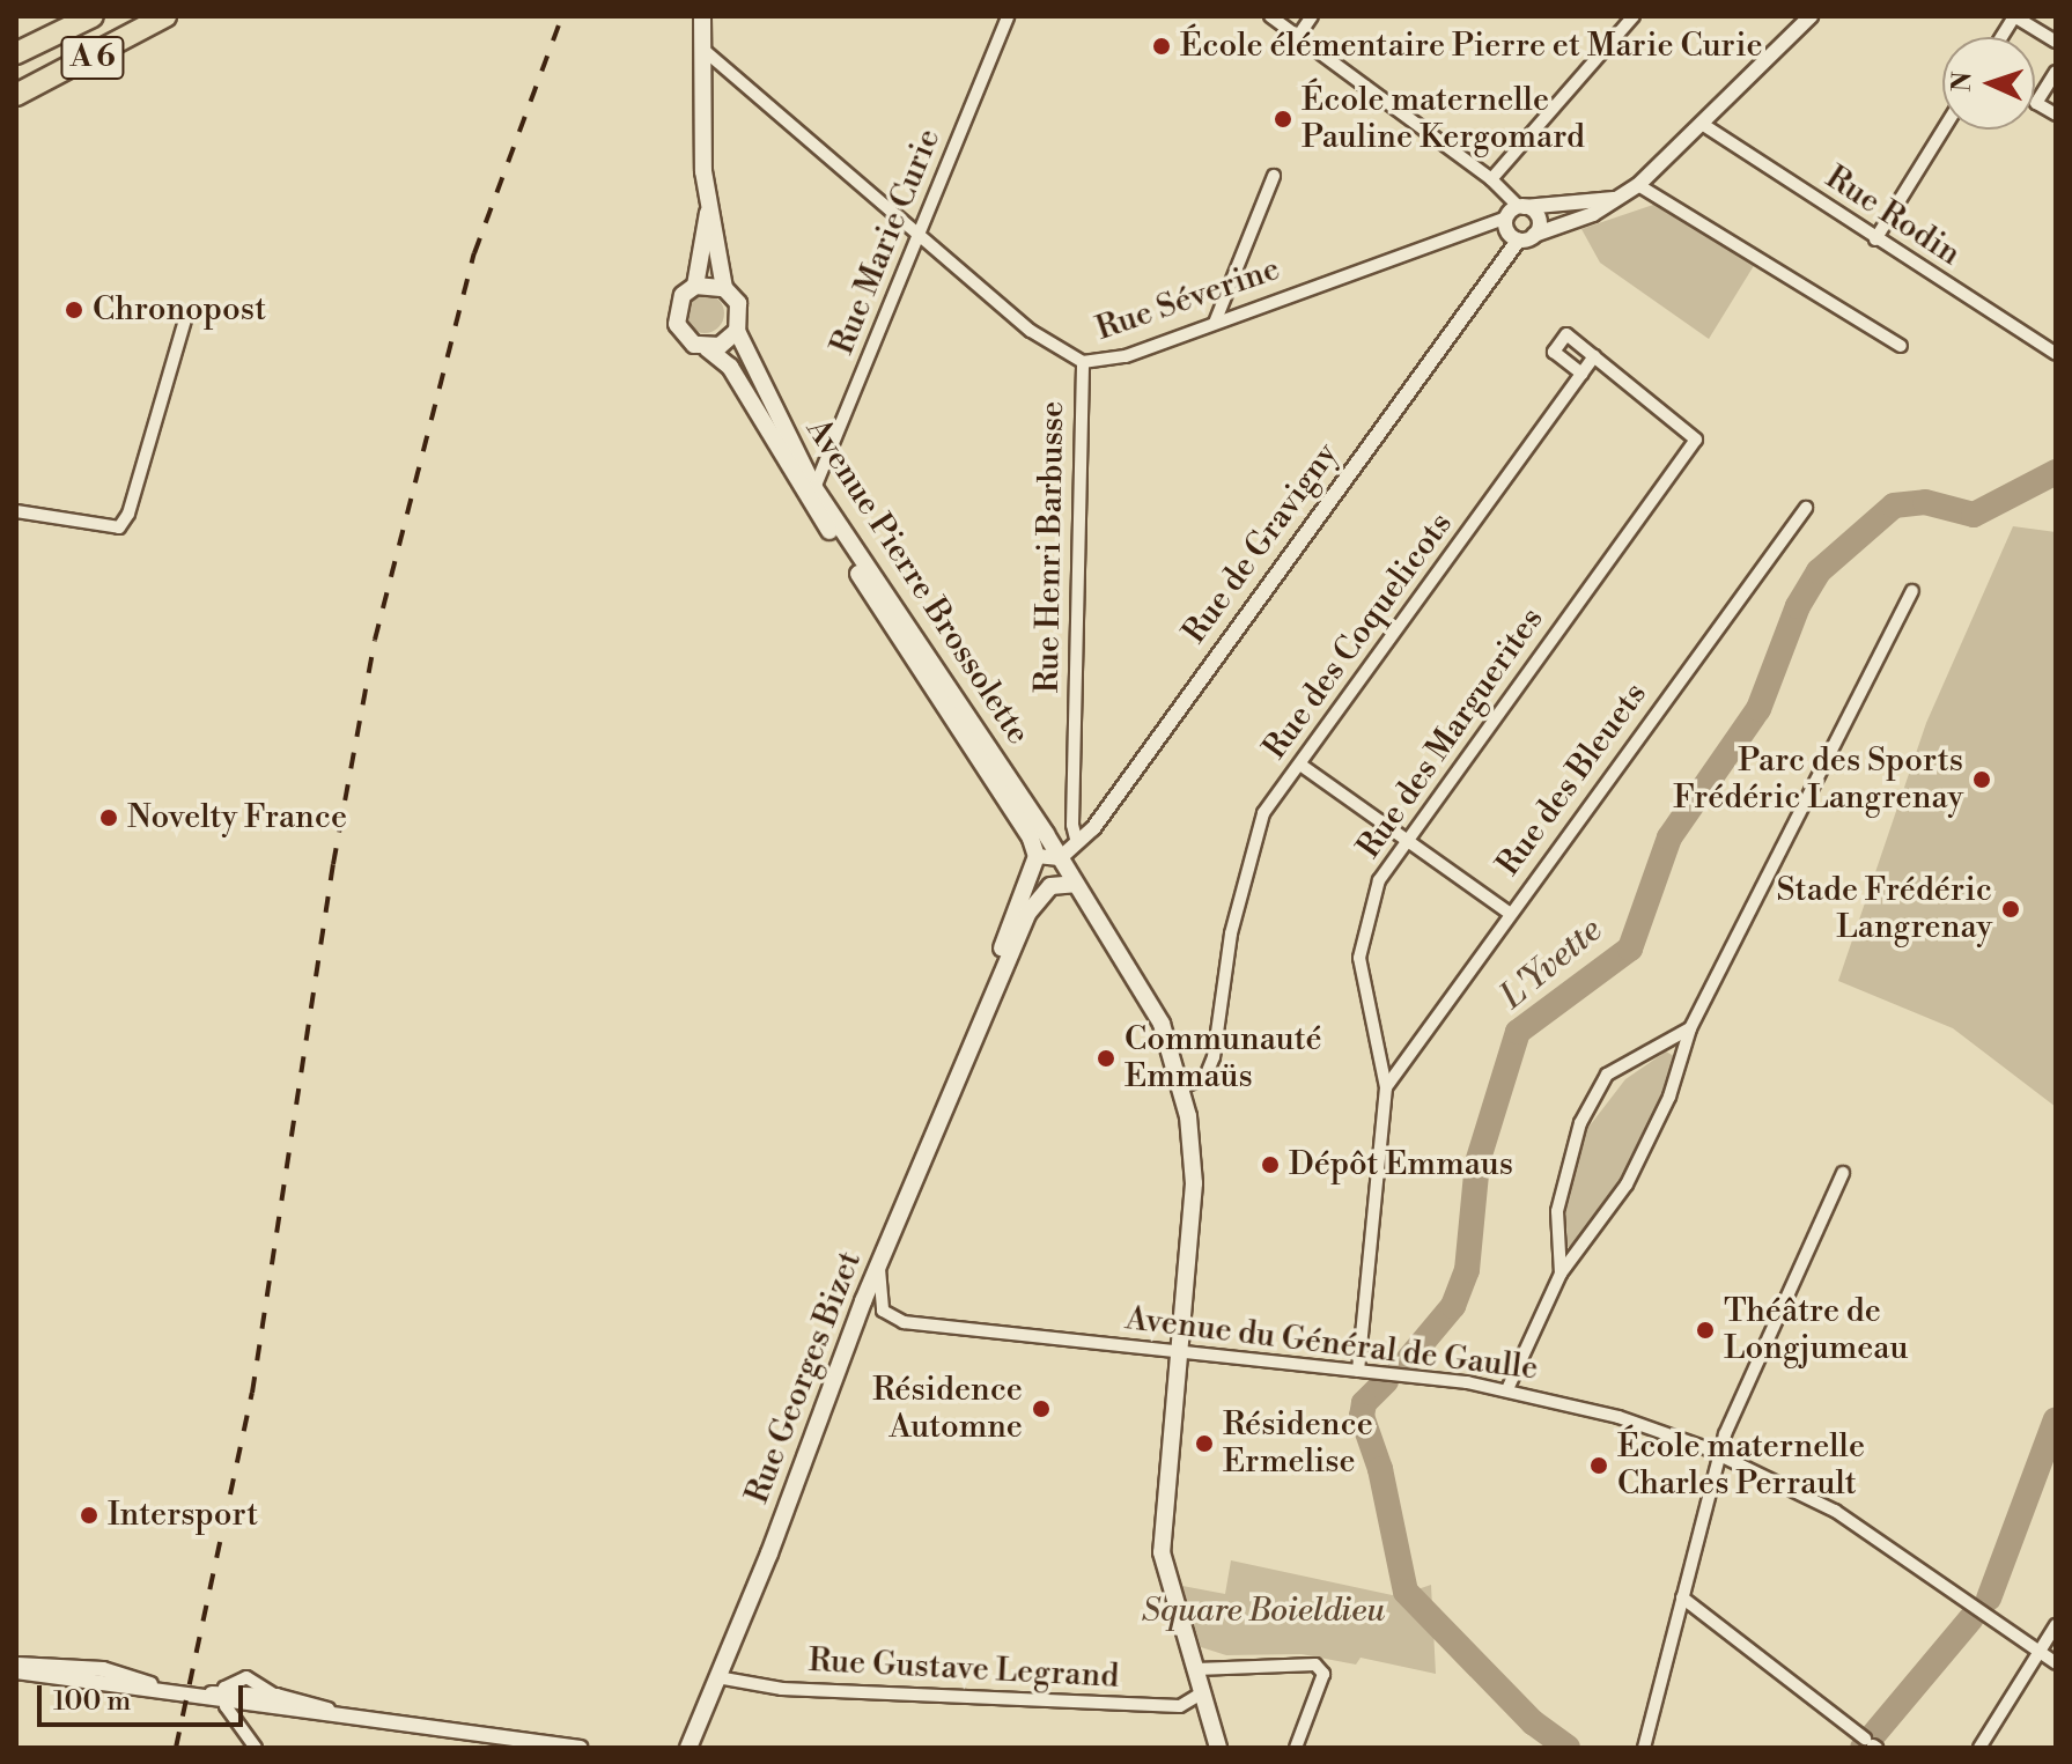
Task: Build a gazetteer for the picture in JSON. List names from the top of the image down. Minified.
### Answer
{"streets":{"highway":["A 6"],"main road":["Avenue Pierre Brossolette","Rue Georges Bizet"],"street":["Rue Rodin","Rue Marie Curie","Rue Séverine","Rue de Gravigny","Rue Henri Barbusse","Rue des Coquelicots","Rue des Marguerites","Rue des Bleuets","Avenue du Général de Gaulle","Rue Gustave Legrand"]},"crossings":[["Rue Marie Curie","Rue Séverine"],["Rue Marie Curie","Avenue Pierre Brossolette"],["Rue Séverine","Rue de Gravigny"],["Rue Séverine","Rue Henri Barbusse"],["Rue de Gravigny","Rue Henri Barbusse"],["Rue de Gravigny","Avenue Pierre Brossolette"],["Avenue Pierre Brossolette","Rue des Coquelicots"],["Avenue Pierre Brossolette","Avenue du Général de Gaulle"],["Avenue Pierre Brossolette","Rue Georges Bizet"],["Avenue Pierre Brossolette","Rue Gustave Legrand"],["Rue des Coquelicots","Rue des Marguerites"],["Rue des Marguerites","Rue des Bleuets"],["Rue des Marguerites","Avenue du Général de Gaulle"],["Avenue du Général de Gaulle","Rue Georges Bizet"],["Rue Georges Bizet","Rue Gustave Legrand"]],"water":["L'Yvette"],"parks":["Square Boieldieu"],"places":["École élémentaire Pierre et Marie Curie","École maternelle Pauline Kergomard","Chronopost","Parc des Sports Frédéric Langrenay","Novelty France","Stade Frédéric Langrenay","Communauté Emmaüs","Dépôt Emmaus","Théâtre de Longjumeau","Résidence Automne","Résidence Ermelise","École maternelle Charles Perrault","Intersport"],"scale_bar":"100 m","north":"left"}
